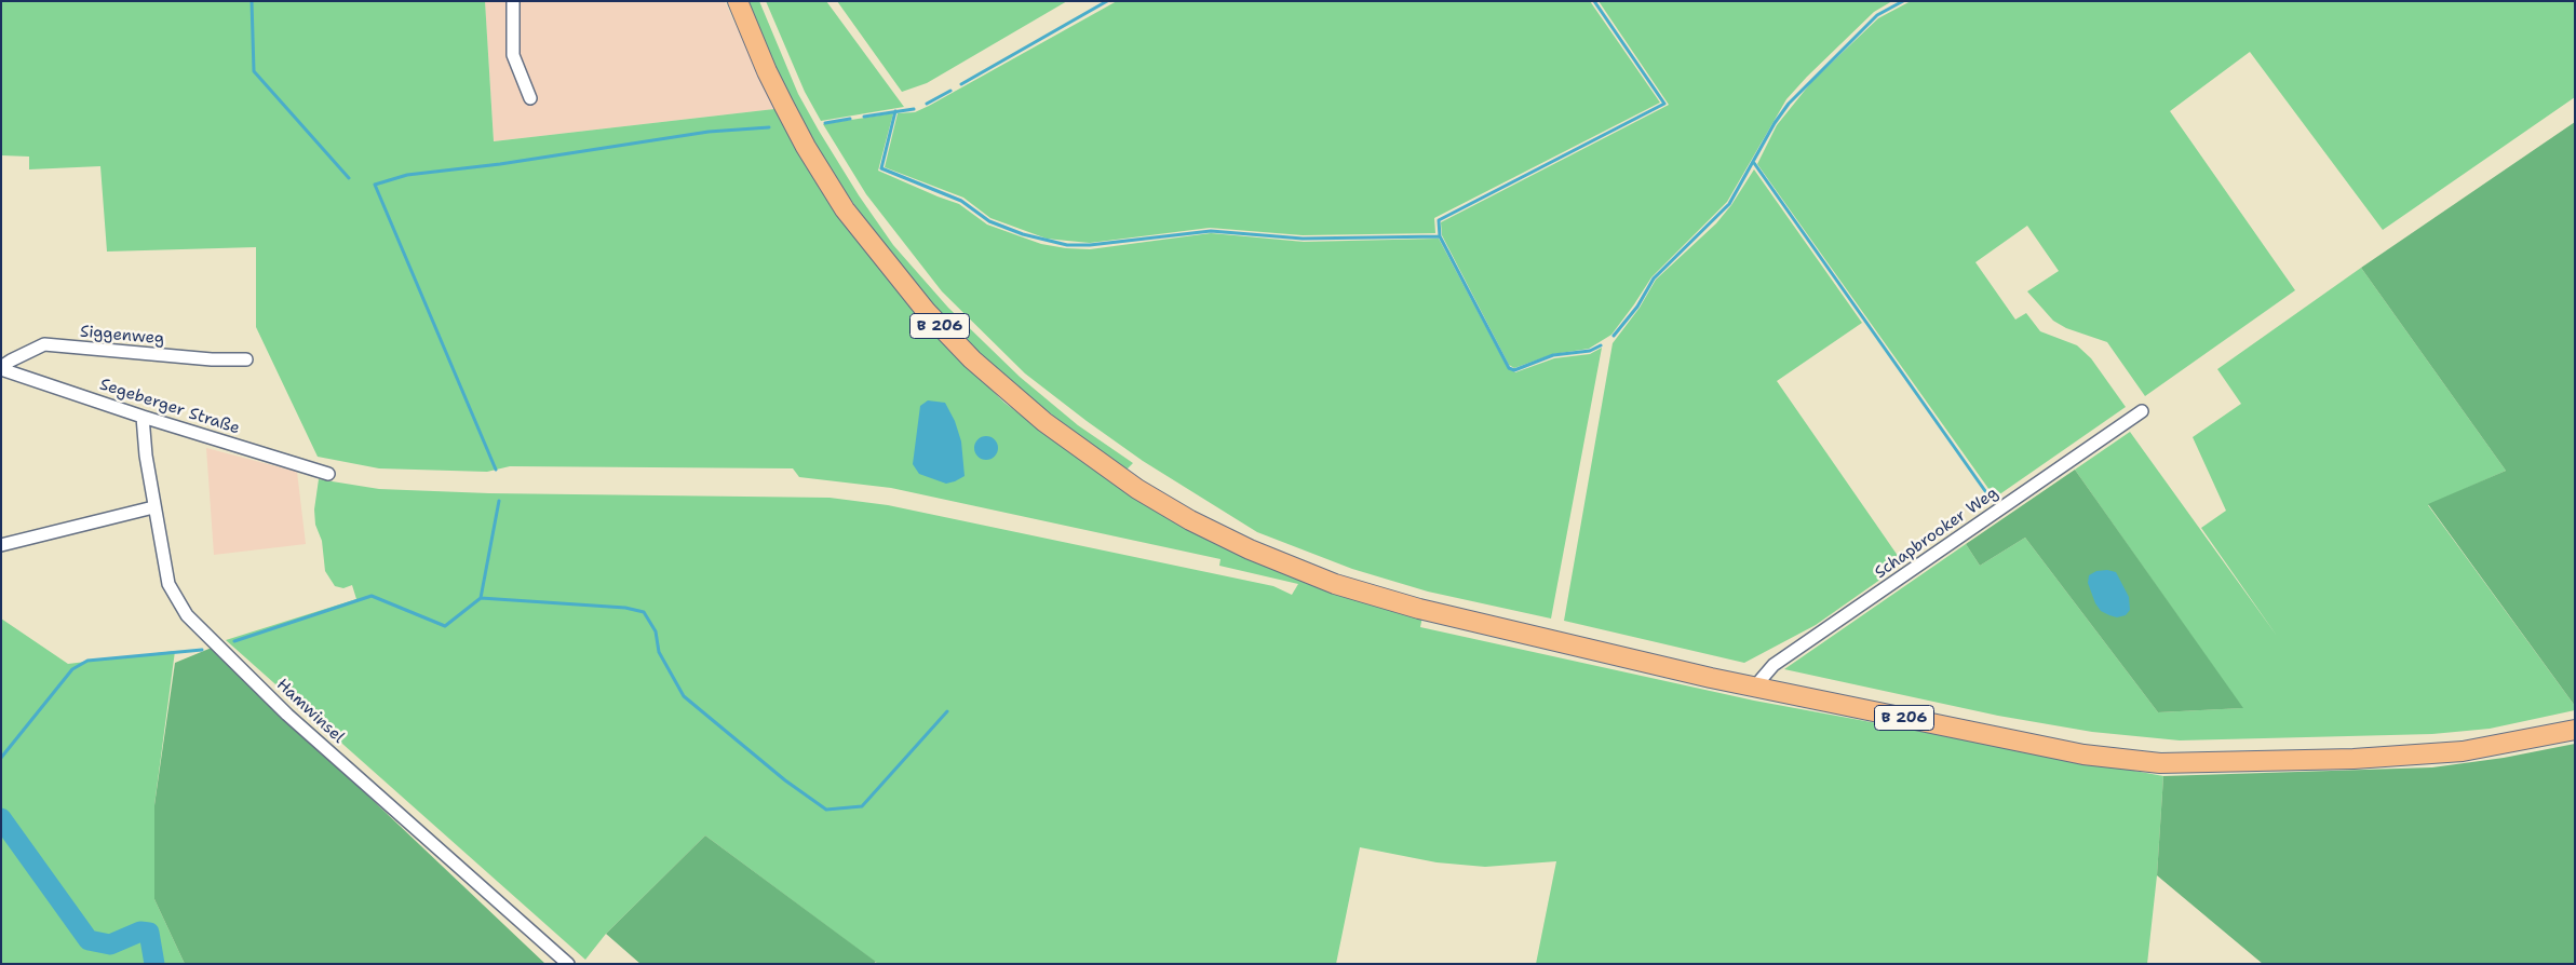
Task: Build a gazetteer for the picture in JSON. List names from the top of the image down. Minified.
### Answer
{"streets":{"main road":["B 206"],"street":["Siggenweg","Segeberger Straße","Schapbrooker Weg","Hamwinsel"]},"crossings":[["B 206","Schapbrooker Weg"],["Siggenweg","Segeberger Straße"],["Segeberger Straße","Hamwinsel"]]}
